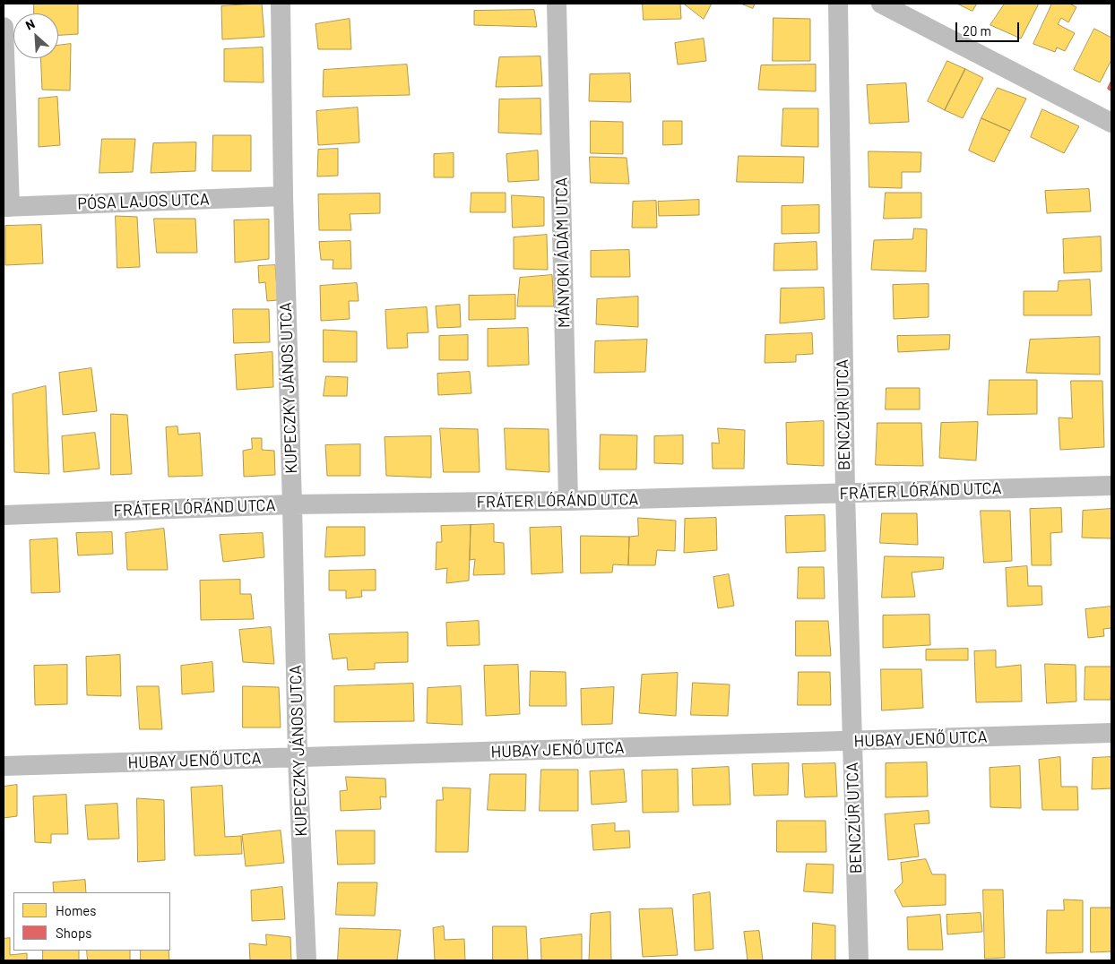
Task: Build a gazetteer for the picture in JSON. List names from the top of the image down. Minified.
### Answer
{"streets":{"street":["PÓSA LAJOS UTCA","MÁNYOKI ÁDÁM UTCA","KUPECZKY JÁNOS UTCA","BENCZÚR UTCA","FRÁTER LÓRÁND UTCA","HUBAY JENŐ UTCA"]},"crossings":[["PÓSA LAJOS UTCA","KUPECZKY JÁNOS UTCA"],["MÁNYOKI ÁDÁM UTCA","FRÁTER LÓRÁND UTCA"],["KUPECZKY JÁNOS UTCA","FRÁTER LÓRÁND UTCA"],["KUPECZKY JÁNOS UTCA","HUBAY JENŐ UTCA"],["BENCZÚR UTCA","FRÁTER LÓRÁND UTCA"],["BENCZÚR UTCA","HUBAY JENŐ UTCA"]],"legend":["Homes","Shops"],"scale_bar":"20 m","north":"top left"}
